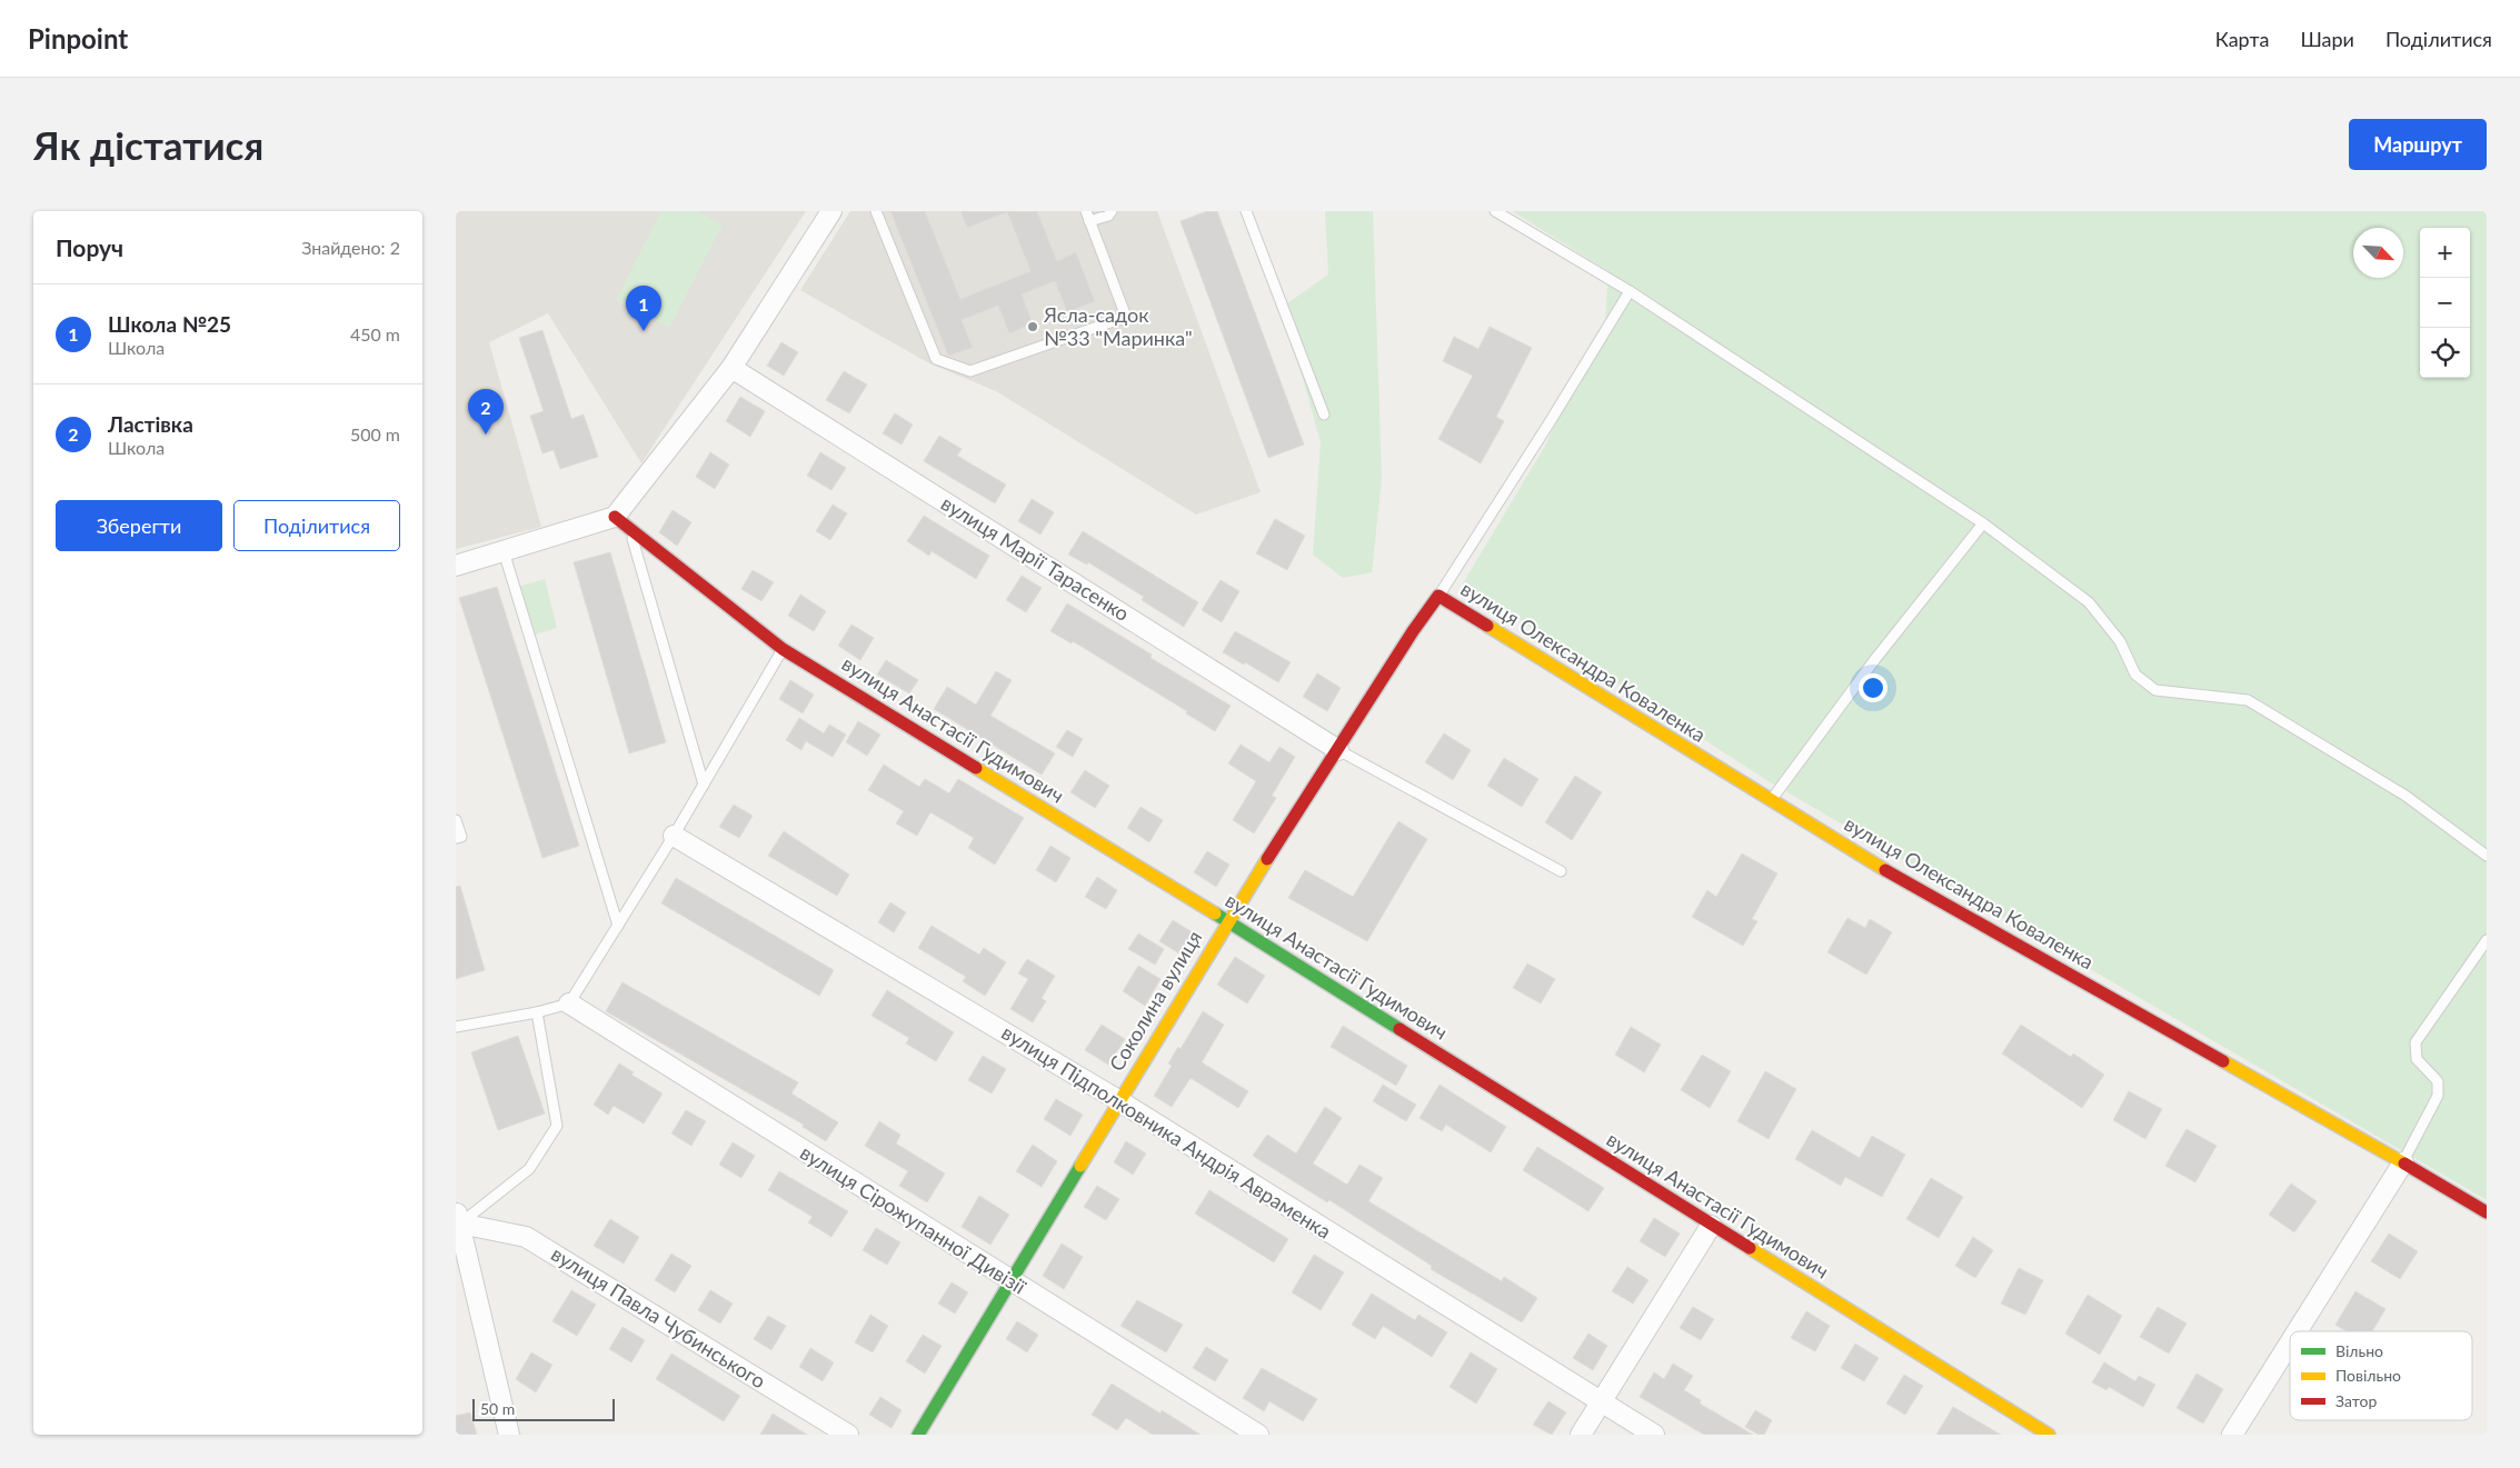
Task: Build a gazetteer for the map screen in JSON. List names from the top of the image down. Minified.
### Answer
{"streets":{"street":["вулиця Марії Тарасенко","вулиця Олександра Коваленка","вулиця Анастасії Гудимович","Соколина вулиця","вулиця Підполковника Андрія Авраменка","вулиця Сірожупанної Дивізії","вулиця Павла Чубинського"]},"crossings":[["вулиця Марії Тарасенко","Соколина вулиця"],["вулиця Олександра Коваленка","Соколина вулиця"],["вулиця Анастасії Гудимович","Соколина вулиця"],["Соколина вулиця","вулиця Підполковника Андрія Авраменка"],["Соколина вулиця","вулиця Сірожупанної Дивізії"]],"places":["Ясла-садок №33 \"Маринка\""],"legend":["Вільно","Повільно","Затор"],"scale_bar":"50 m","north":"bottom right","page":{"header":"Pinpoint","nav":["Карта","Шари","Поділитися"],"buttons":["Маршрут",["Зберегти","Поділитися"]],"title":"Як дістатися","heading":["Поруч","Знайдено: 2"],"map_buttons":["+","−"],"list":[{"mark":"1","name":"Школа №25","note":"Школа","value":"450 m"},{"mark":"2","name":"Ластівка","note":"Школа","value":"500 m"}],"pins":["1","2"],"scale":"50 m"}}
